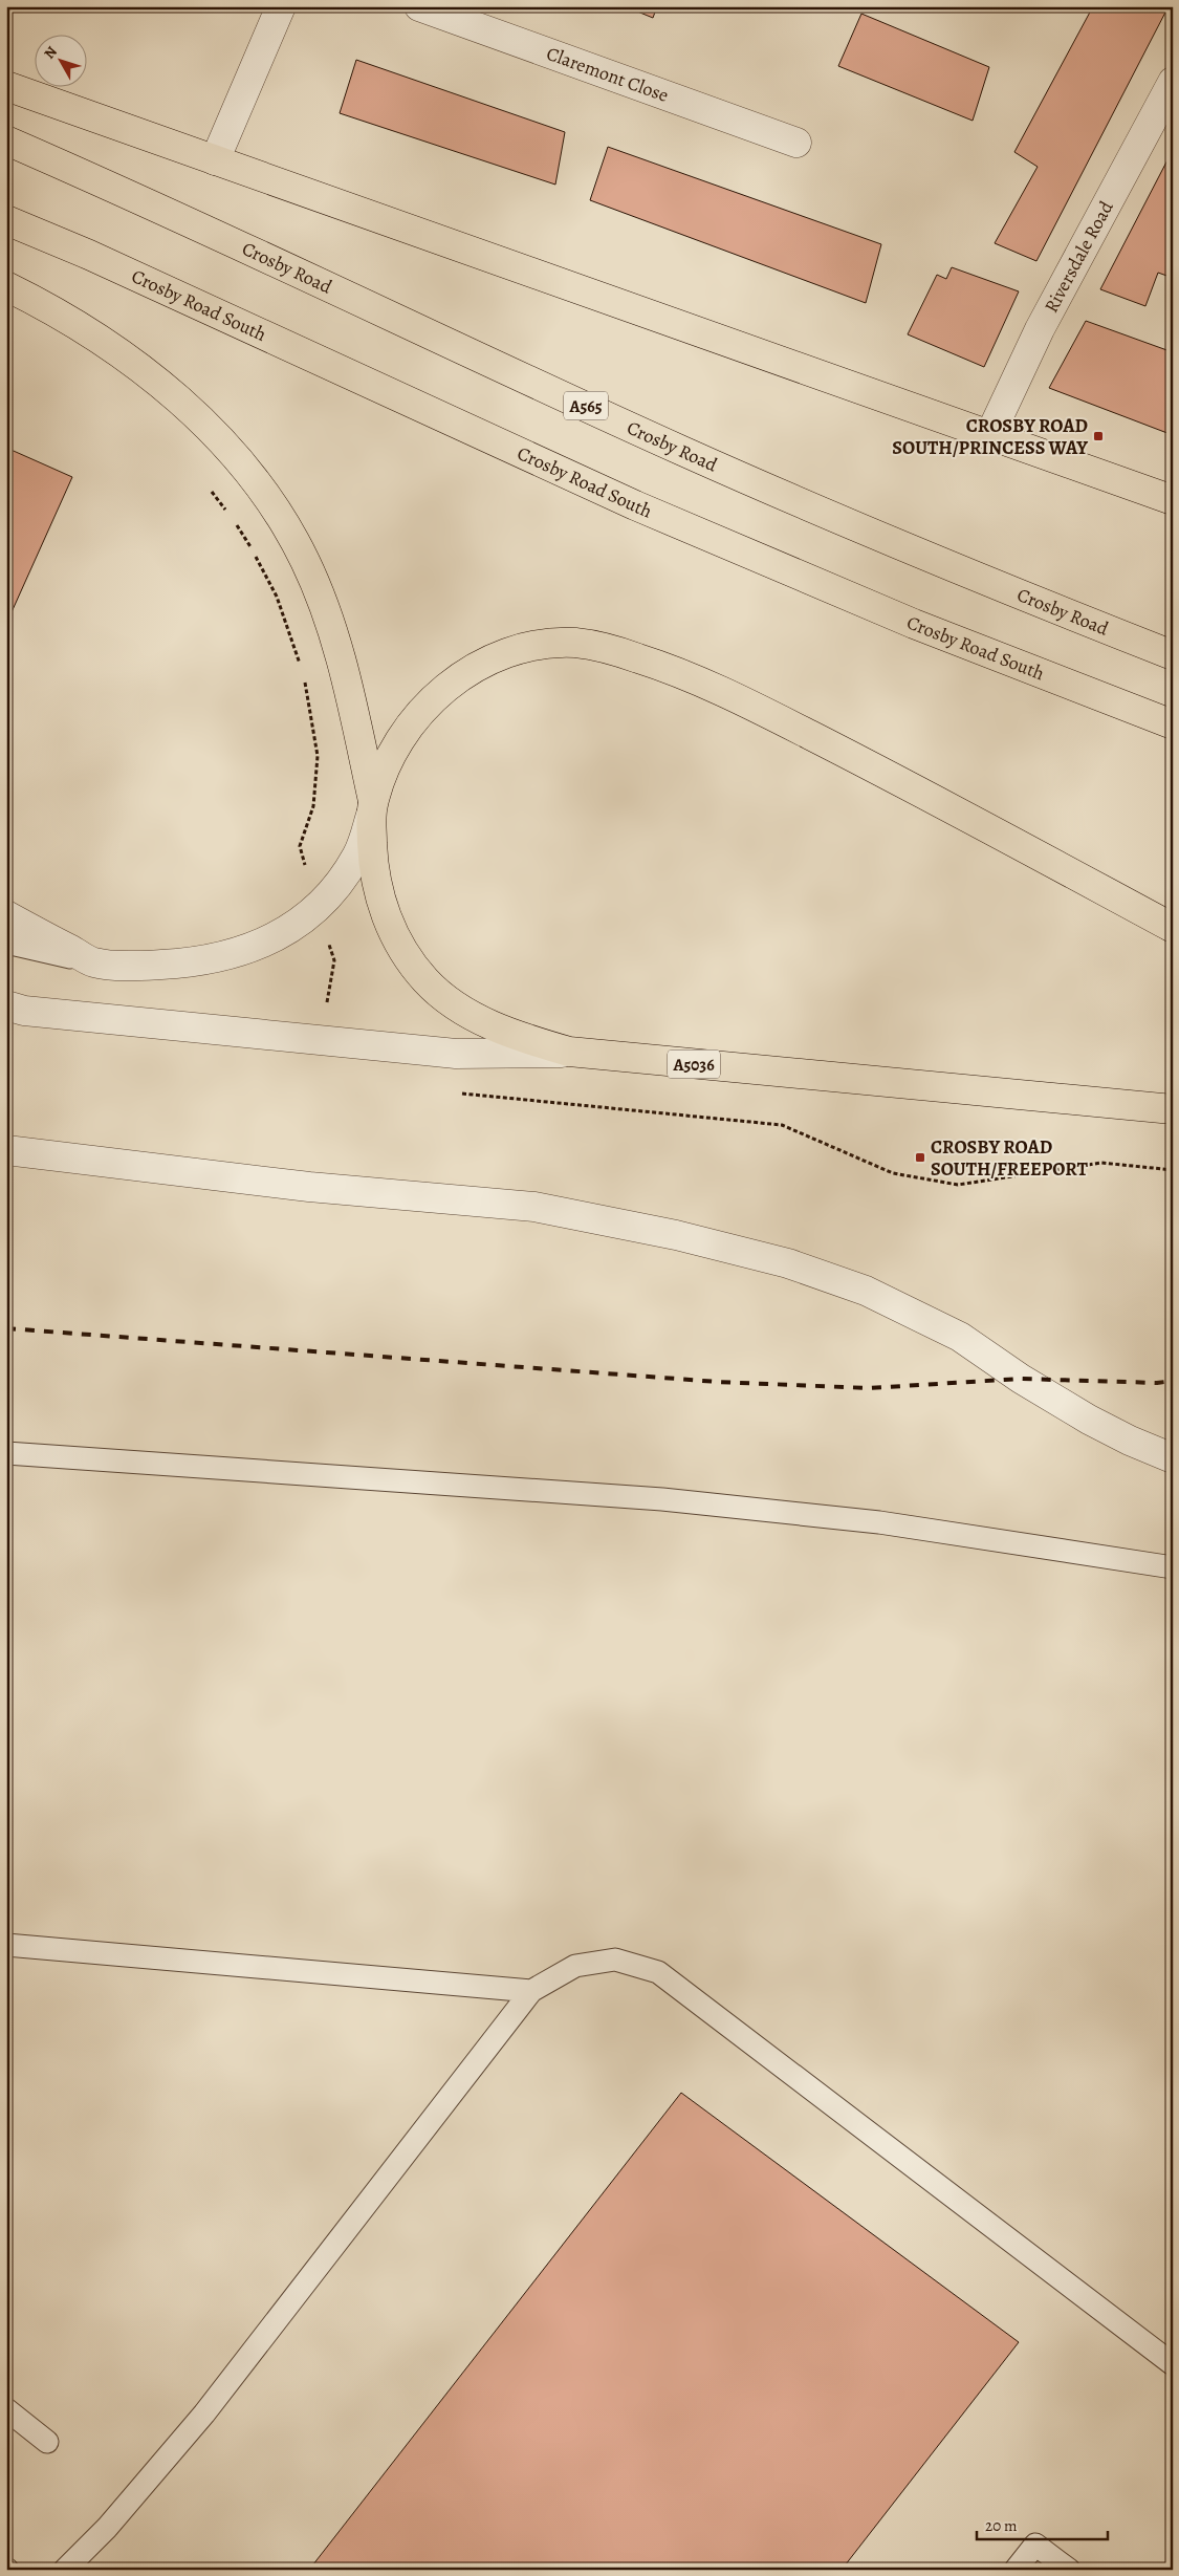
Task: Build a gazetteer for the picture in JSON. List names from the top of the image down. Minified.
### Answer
{"streets":{"highway":["Crosby Road","Crosby Road South","A565","A5036"],"street":["Claremont Close","Riversdale Road"]},"places":{"transit":["CROSBY ROAD SOUTH/PRINCESS WAY","CROSBY ROAD SOUTH/FREEPORT"]},"scale_bar":"20 m","north":"top left"}
